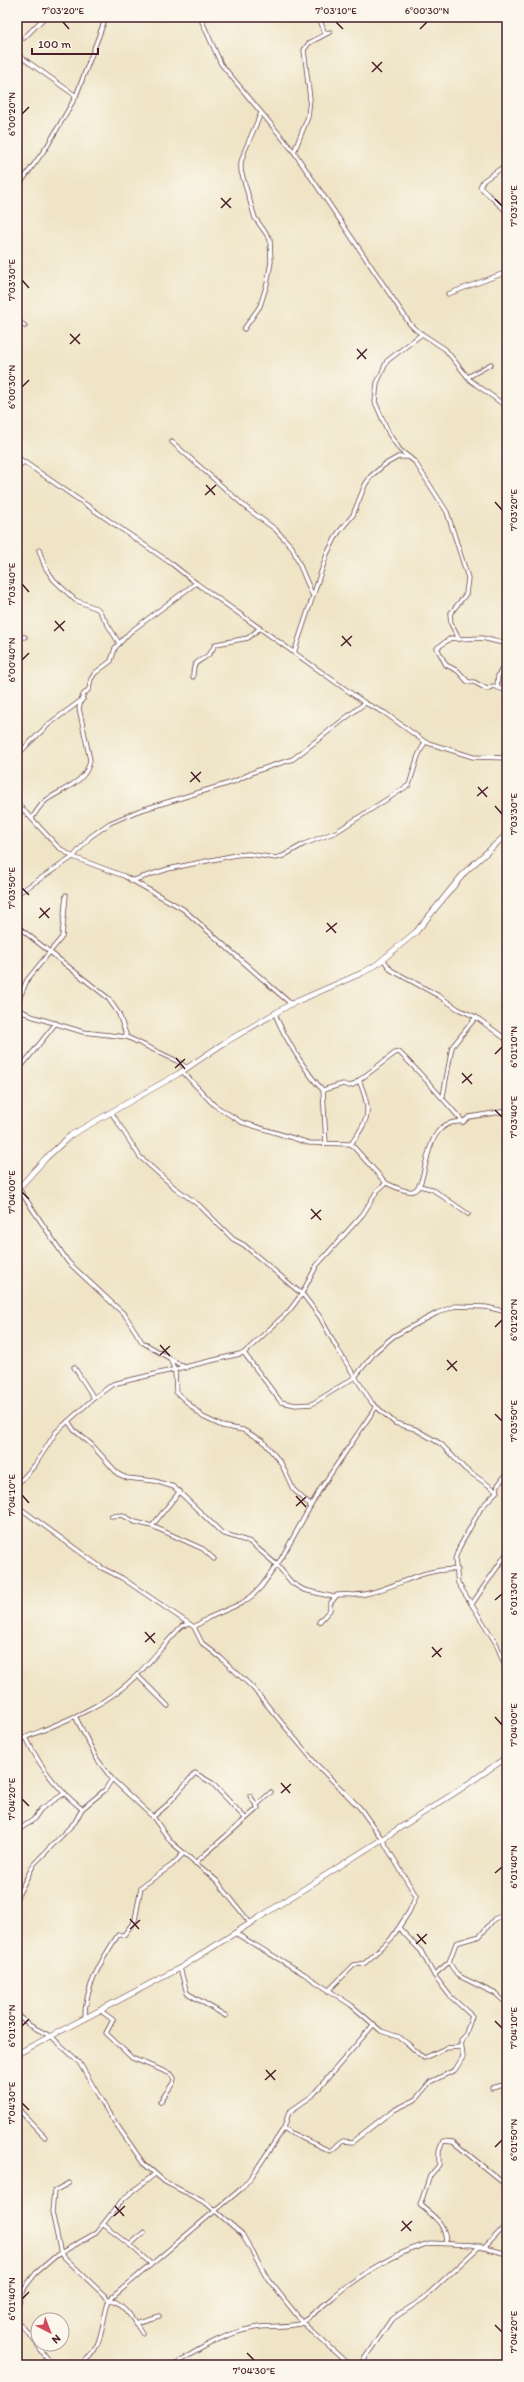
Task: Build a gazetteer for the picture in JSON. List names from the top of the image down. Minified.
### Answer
{"scale_bar":"100 m","north":"bottom right","coordinates":["7°03'20\"E","7°03'10\"E","6°00'30\"N","6°00'20\"N","7°03'30\"E","7°03'40\"E","6°00'40\"N","7°03'50\"E","6°01'10\"N","7°04'00\"E","6°01'20\"N","7°04'10\"E","6°01'30\"N","7°04'20\"E","6°01'40\"N","7°04'30\"E","6°01'50\"N"]}
